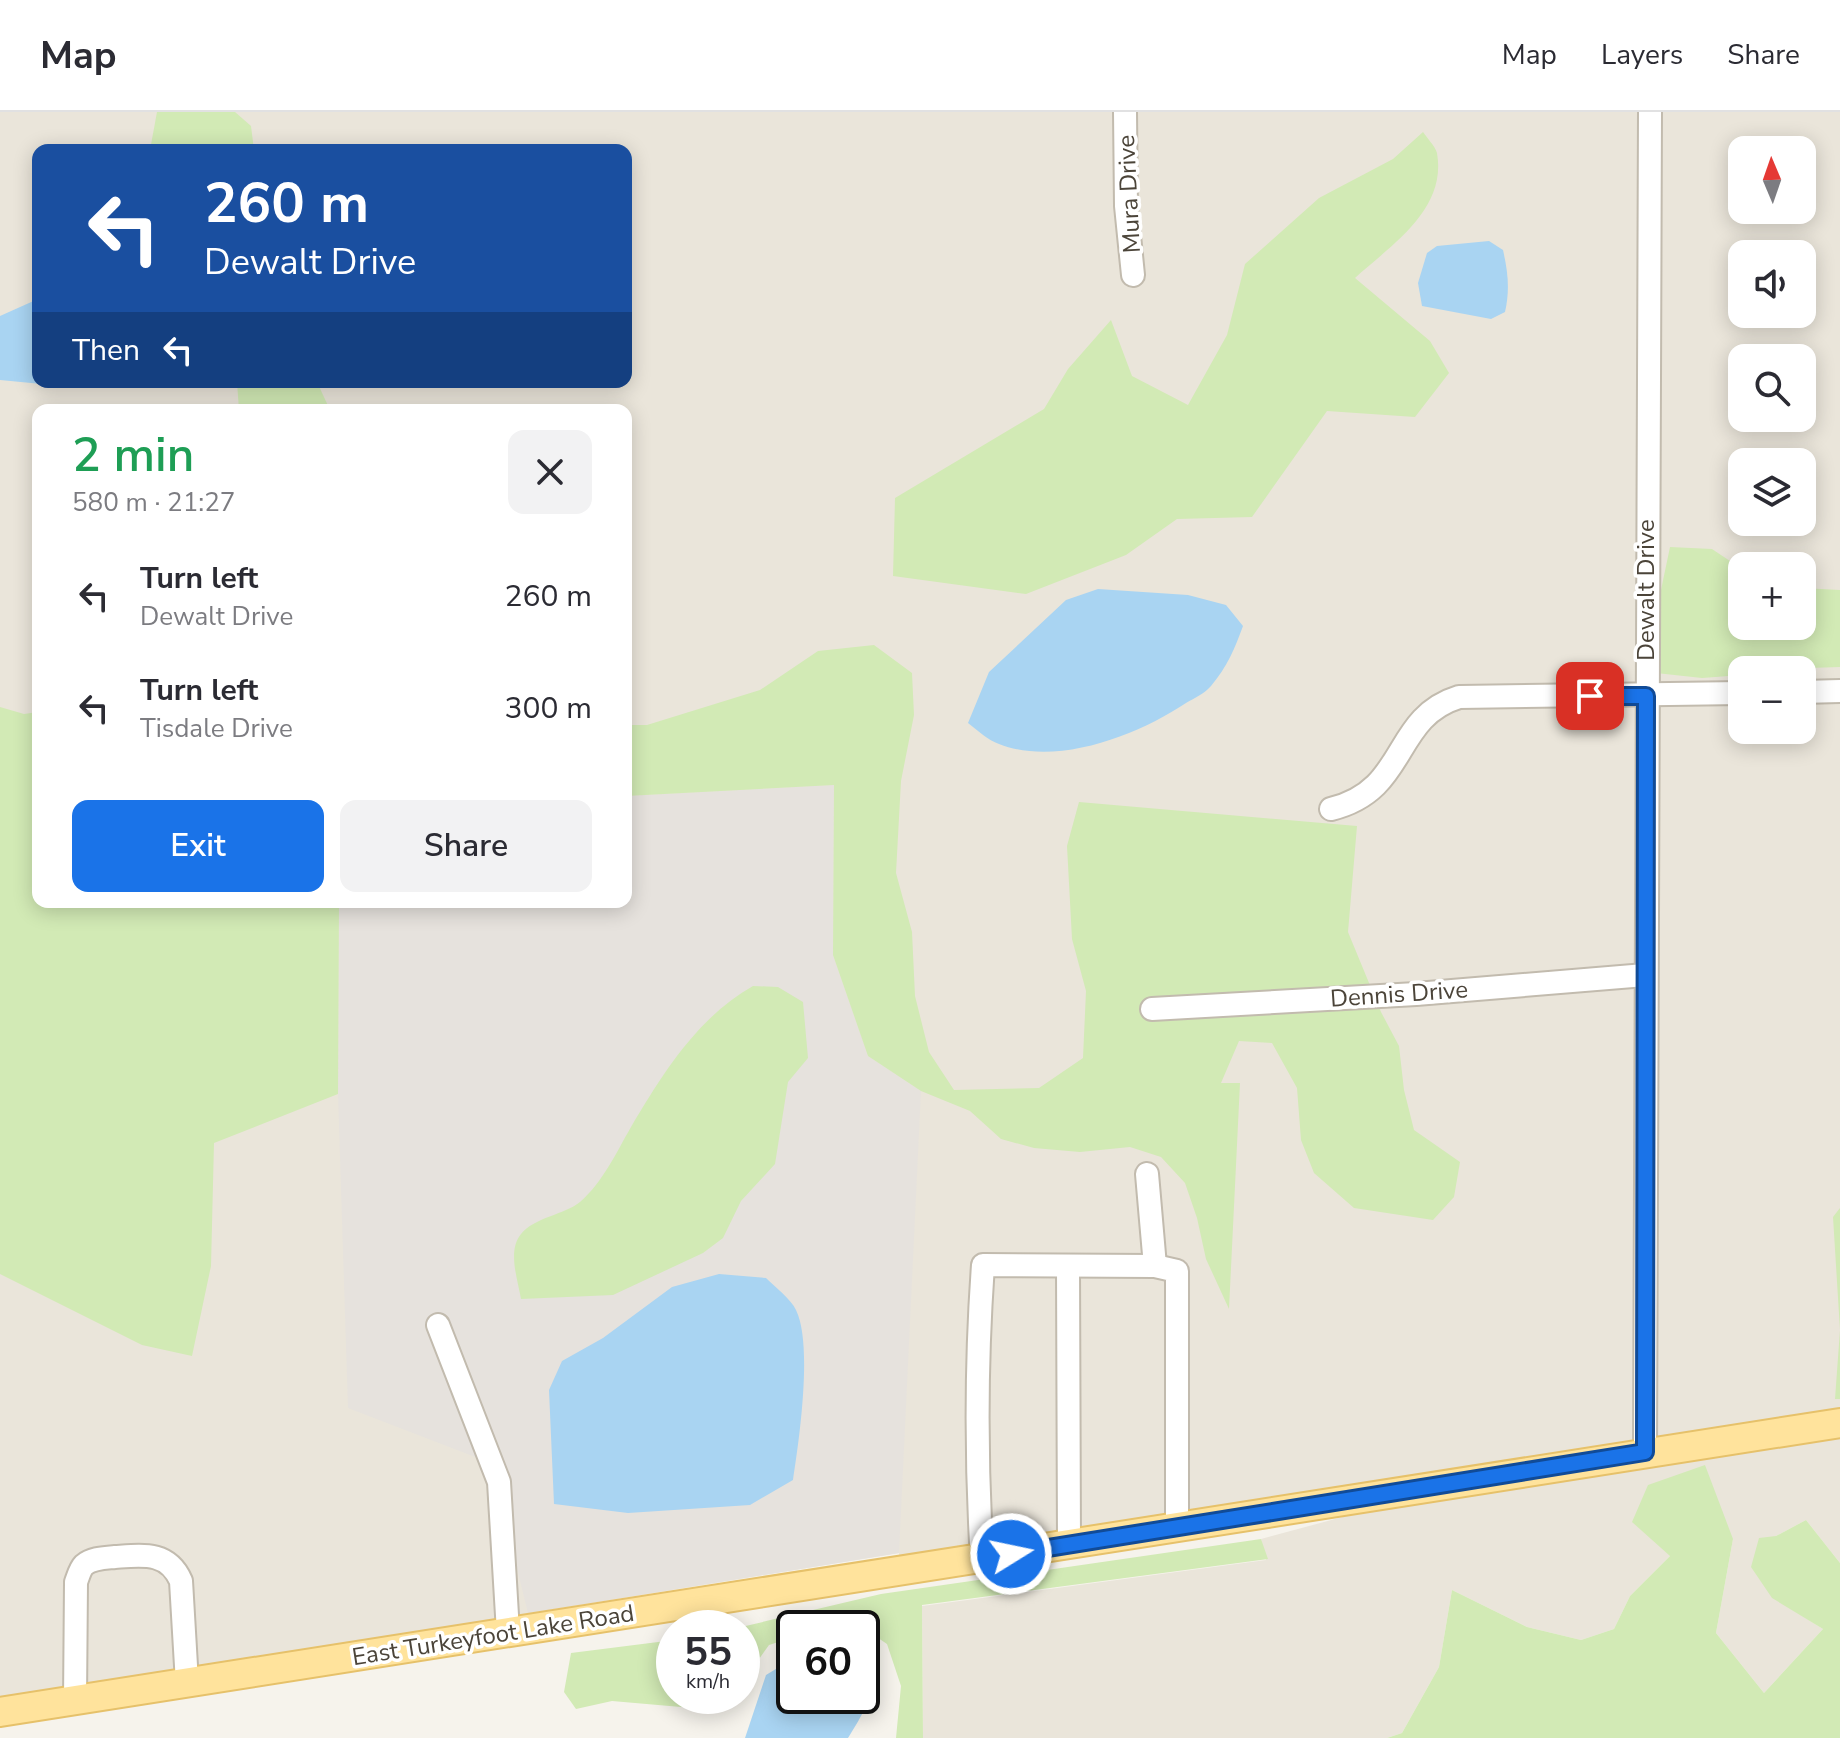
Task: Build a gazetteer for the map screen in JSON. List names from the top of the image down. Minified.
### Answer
{"streets":{"main road":["East Turkeyfoot Lake Road"],"street":["Mura Drive","Dewalt Drive","Dennis Drive"]},"crossings":[["Dewalt Drive","Dennis Drive"],["Dewalt Drive","East Turkeyfoot Lake Road"]],"north":"top","page":{"header":"Map","nav":["Map","Layers","Share"],"map_buttons":["+","−"],"turn":["260 m","Dewalt Drive"],"then":"Then","heading":["2 min","580 m · 21:27"],"list":[{"name":"Turn left","note":"Dewalt Drive","value":"260 m"},{"name":"Turn left","note":"Tisdale Drive","value":"300 m"}],"buttons":["Exit","Share"],"speed":"55 km/h","limit":"60"}}
